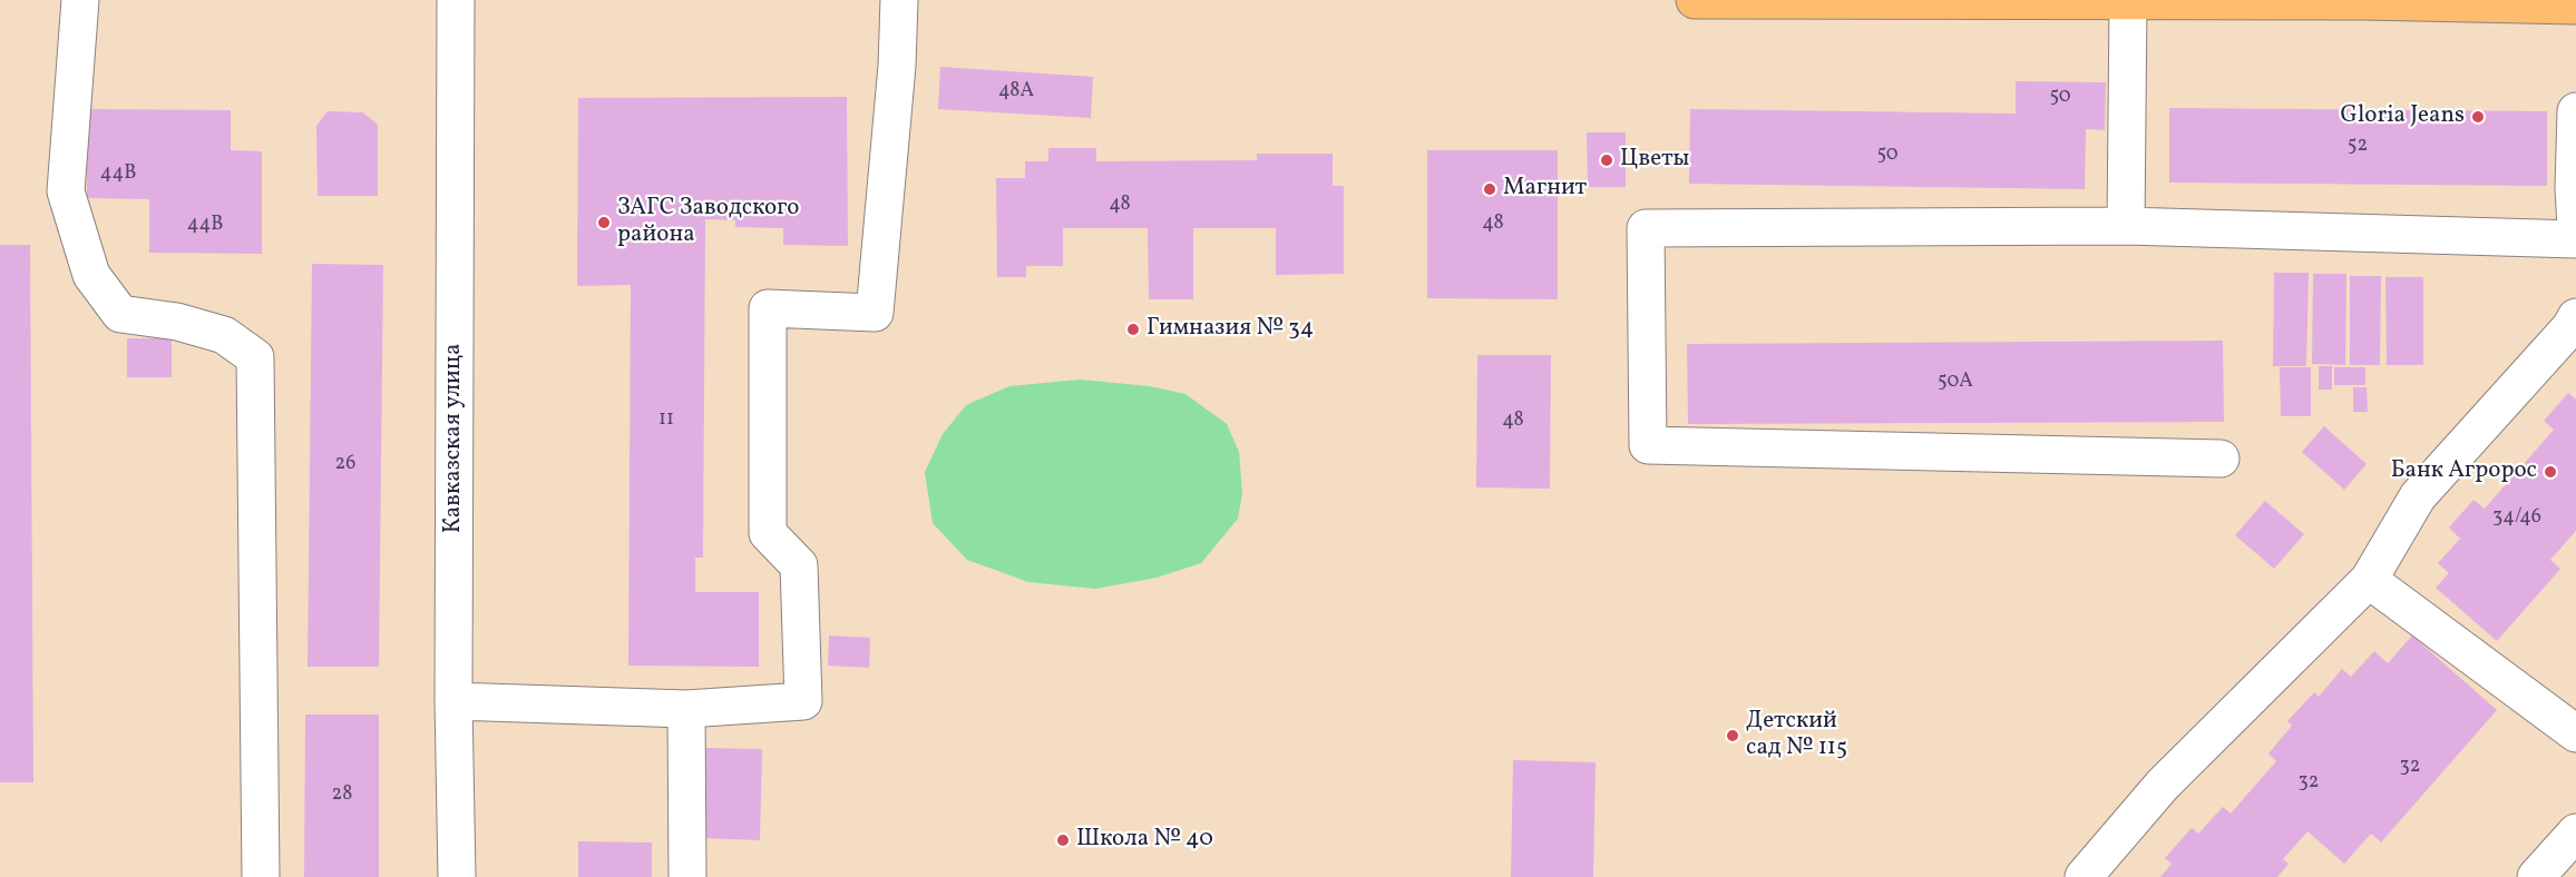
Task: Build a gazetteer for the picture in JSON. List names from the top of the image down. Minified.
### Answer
{"streets":{"street":["Кавказская улица"]},"places":["Gloria Jeans","Цветы","Магнит","ЗАГС Заводского района","Гимназия № 34","Банк Агророс","Детский сад № 115","Школа № 40"],"house_numbers":["48А","50","52","50","44В","48","48","44В","50А","11","48","26","34/46","32","32","28"]}
